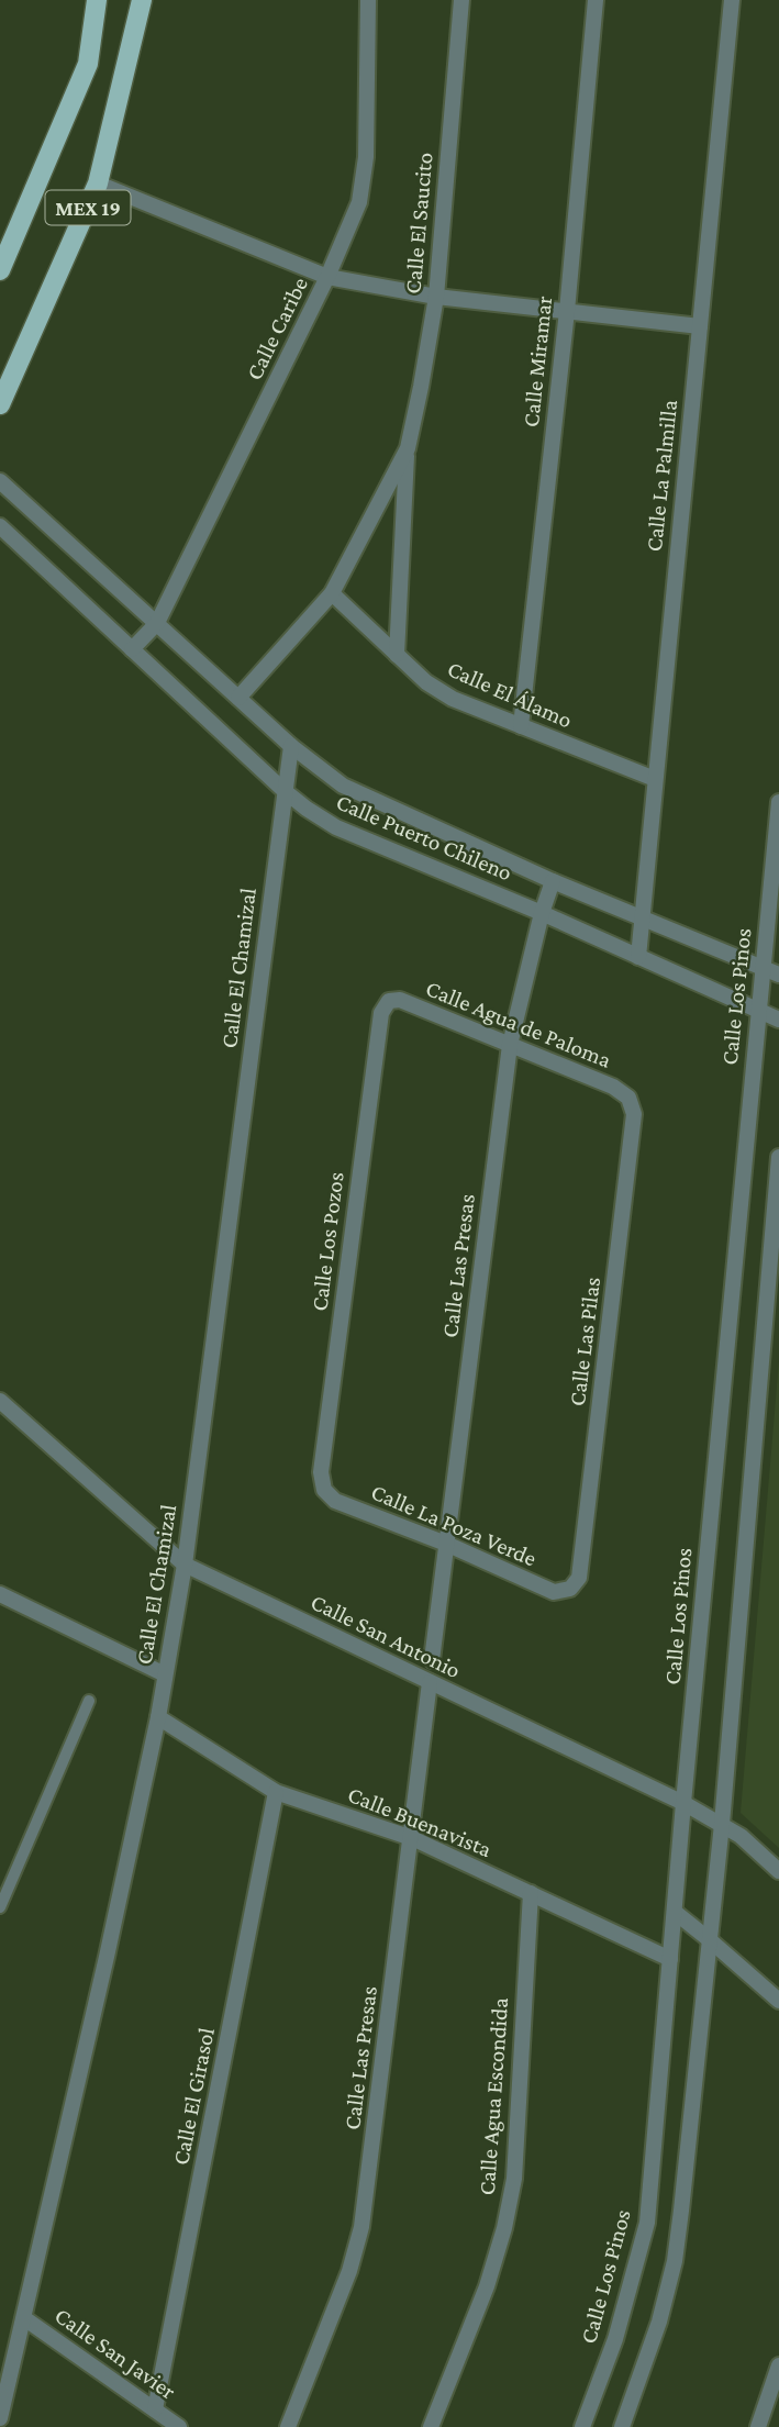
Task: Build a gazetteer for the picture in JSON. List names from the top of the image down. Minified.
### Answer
{"streets":{"main road":["MEX 19"],"street":["Calle El Saucito","Calle Caribe","Calle Miramar","Calle La Palmilla","Calle El Álamo","Calle Puerto Chileno","Calle El Chamizal","Calle Los Pinos","Calle Agua de Paloma","Calle Los Pozos","Calle Las Presas","Calle Las Pilas","Calle La Poza Verde","Calle San Antonio","Calle Buenavista","Calle El Girasol","Calle Agua Escondida","Calle San Javier"]},"crossings":[["Calle El Saucito","Calle El Álamo"],["Calle El Saucito","Calle Puerto Chileno"],["Calle Caribe","Calle Puerto Chileno"],["Calle Miramar","Calle El Álamo"],["Calle La Palmilla","Calle El Álamo"],["Calle La Palmilla","Calle Puerto Chileno"],["Calle Puerto Chileno","Calle El Chamizal"],["Calle Puerto Chileno","Calle Los Pinos"],["Calle Puerto Chileno","Calle Las Presas"],["Calle El Chamizal","Calle San Antonio"],["Calle El Chamizal","Calle Buenavista"],["Calle El Chamizal","Calle San Javier"],["Calle Los Pinos","Calle San Antonio"],["Calle Los Pinos","Calle Buenavista"],["Calle Agua de Paloma","Calle Los Pozos"],["Calle Agua de Paloma","Calle Las Presas"],["Calle Agua de Paloma","Calle Las Pilas"],["Calle Los Pozos","Calle La Poza Verde"],["Calle Las Presas","Calle La Poza Verde"],["Calle Las Presas","Calle San Antonio"],["Calle Las Presas","Calle Buenavista"],["Calle Las Pilas","Calle La Poza Verde"],["Calle Buenavista","Calle El Girasol"],["Calle Buenavista","Calle Agua Escondida"],["Calle El Girasol","Calle San Javier"]]}
